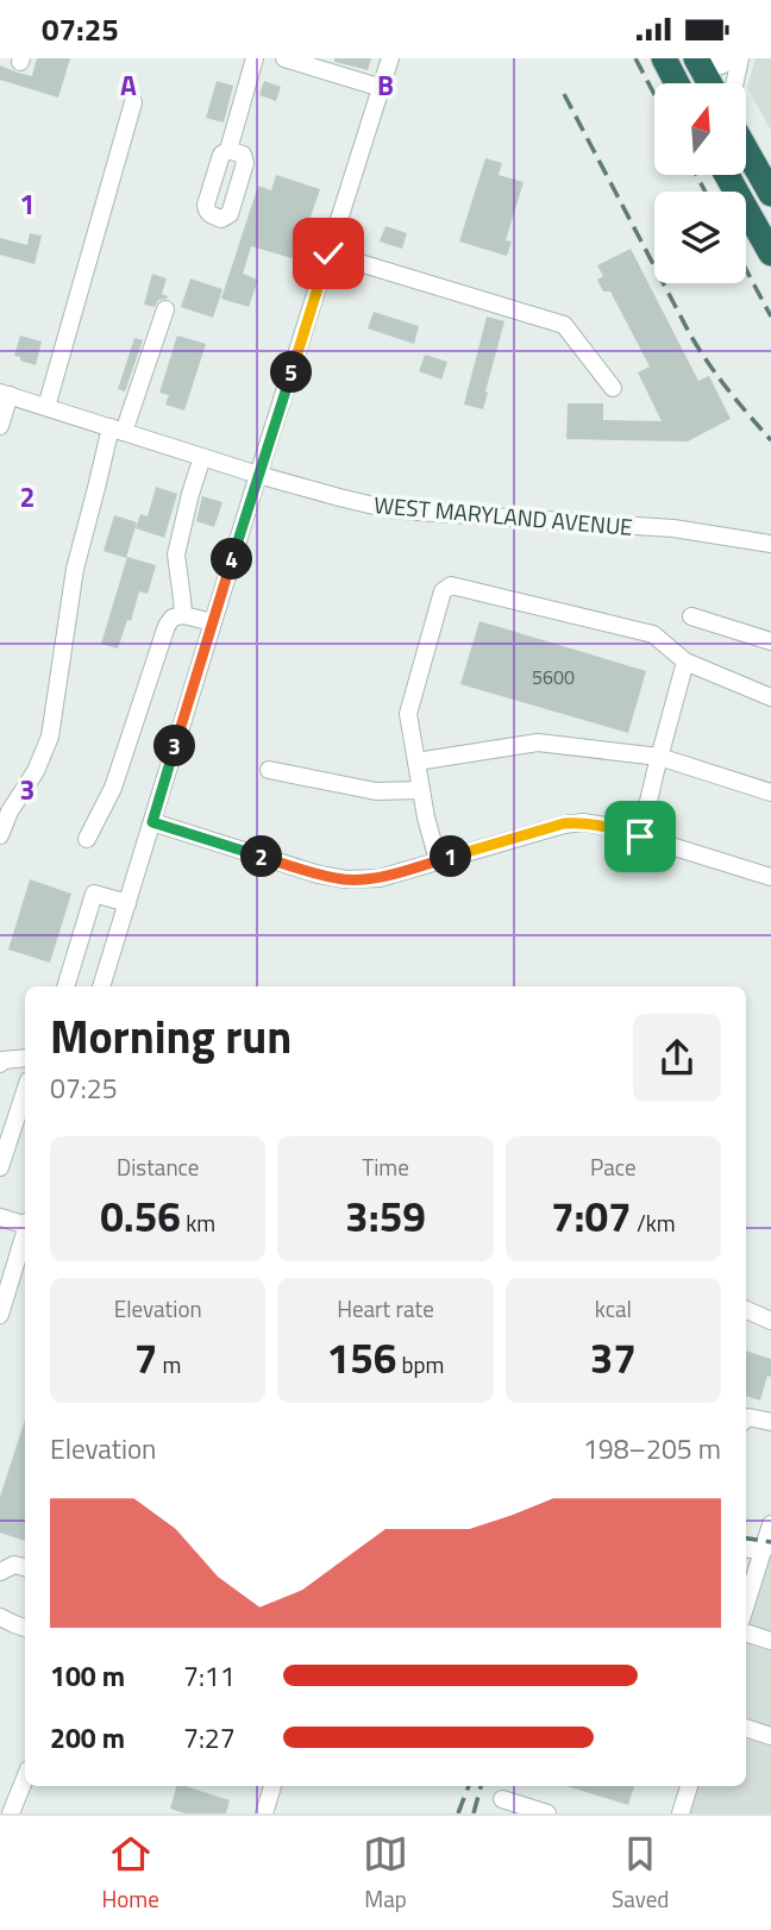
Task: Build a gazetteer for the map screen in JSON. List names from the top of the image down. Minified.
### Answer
{"streets":{"street":["WEST MARYLAND AVENUE"]},"house_numbers":["5600"],"north":"top","page":{"status":"07:25","pins":["5","4","3","1","2"],"heading":["Morning run","07:25"],"stats":[["Distance","0.56 km"],["Time","3:59"],["Pace","7:07 /km"],["Elevation","7 m"],["Heart rate","156 bpm"],["kcal","37"]],"chart":["Elevation","198–205 m"],"list":[{"name":"100 m","note":"7:11"},{"name":"200 m","note":"7:27"}],"tabs":["Home","Map","Saved"]},"grid":{"columns":["A","B"],"rows":["1","2","3"]}}
